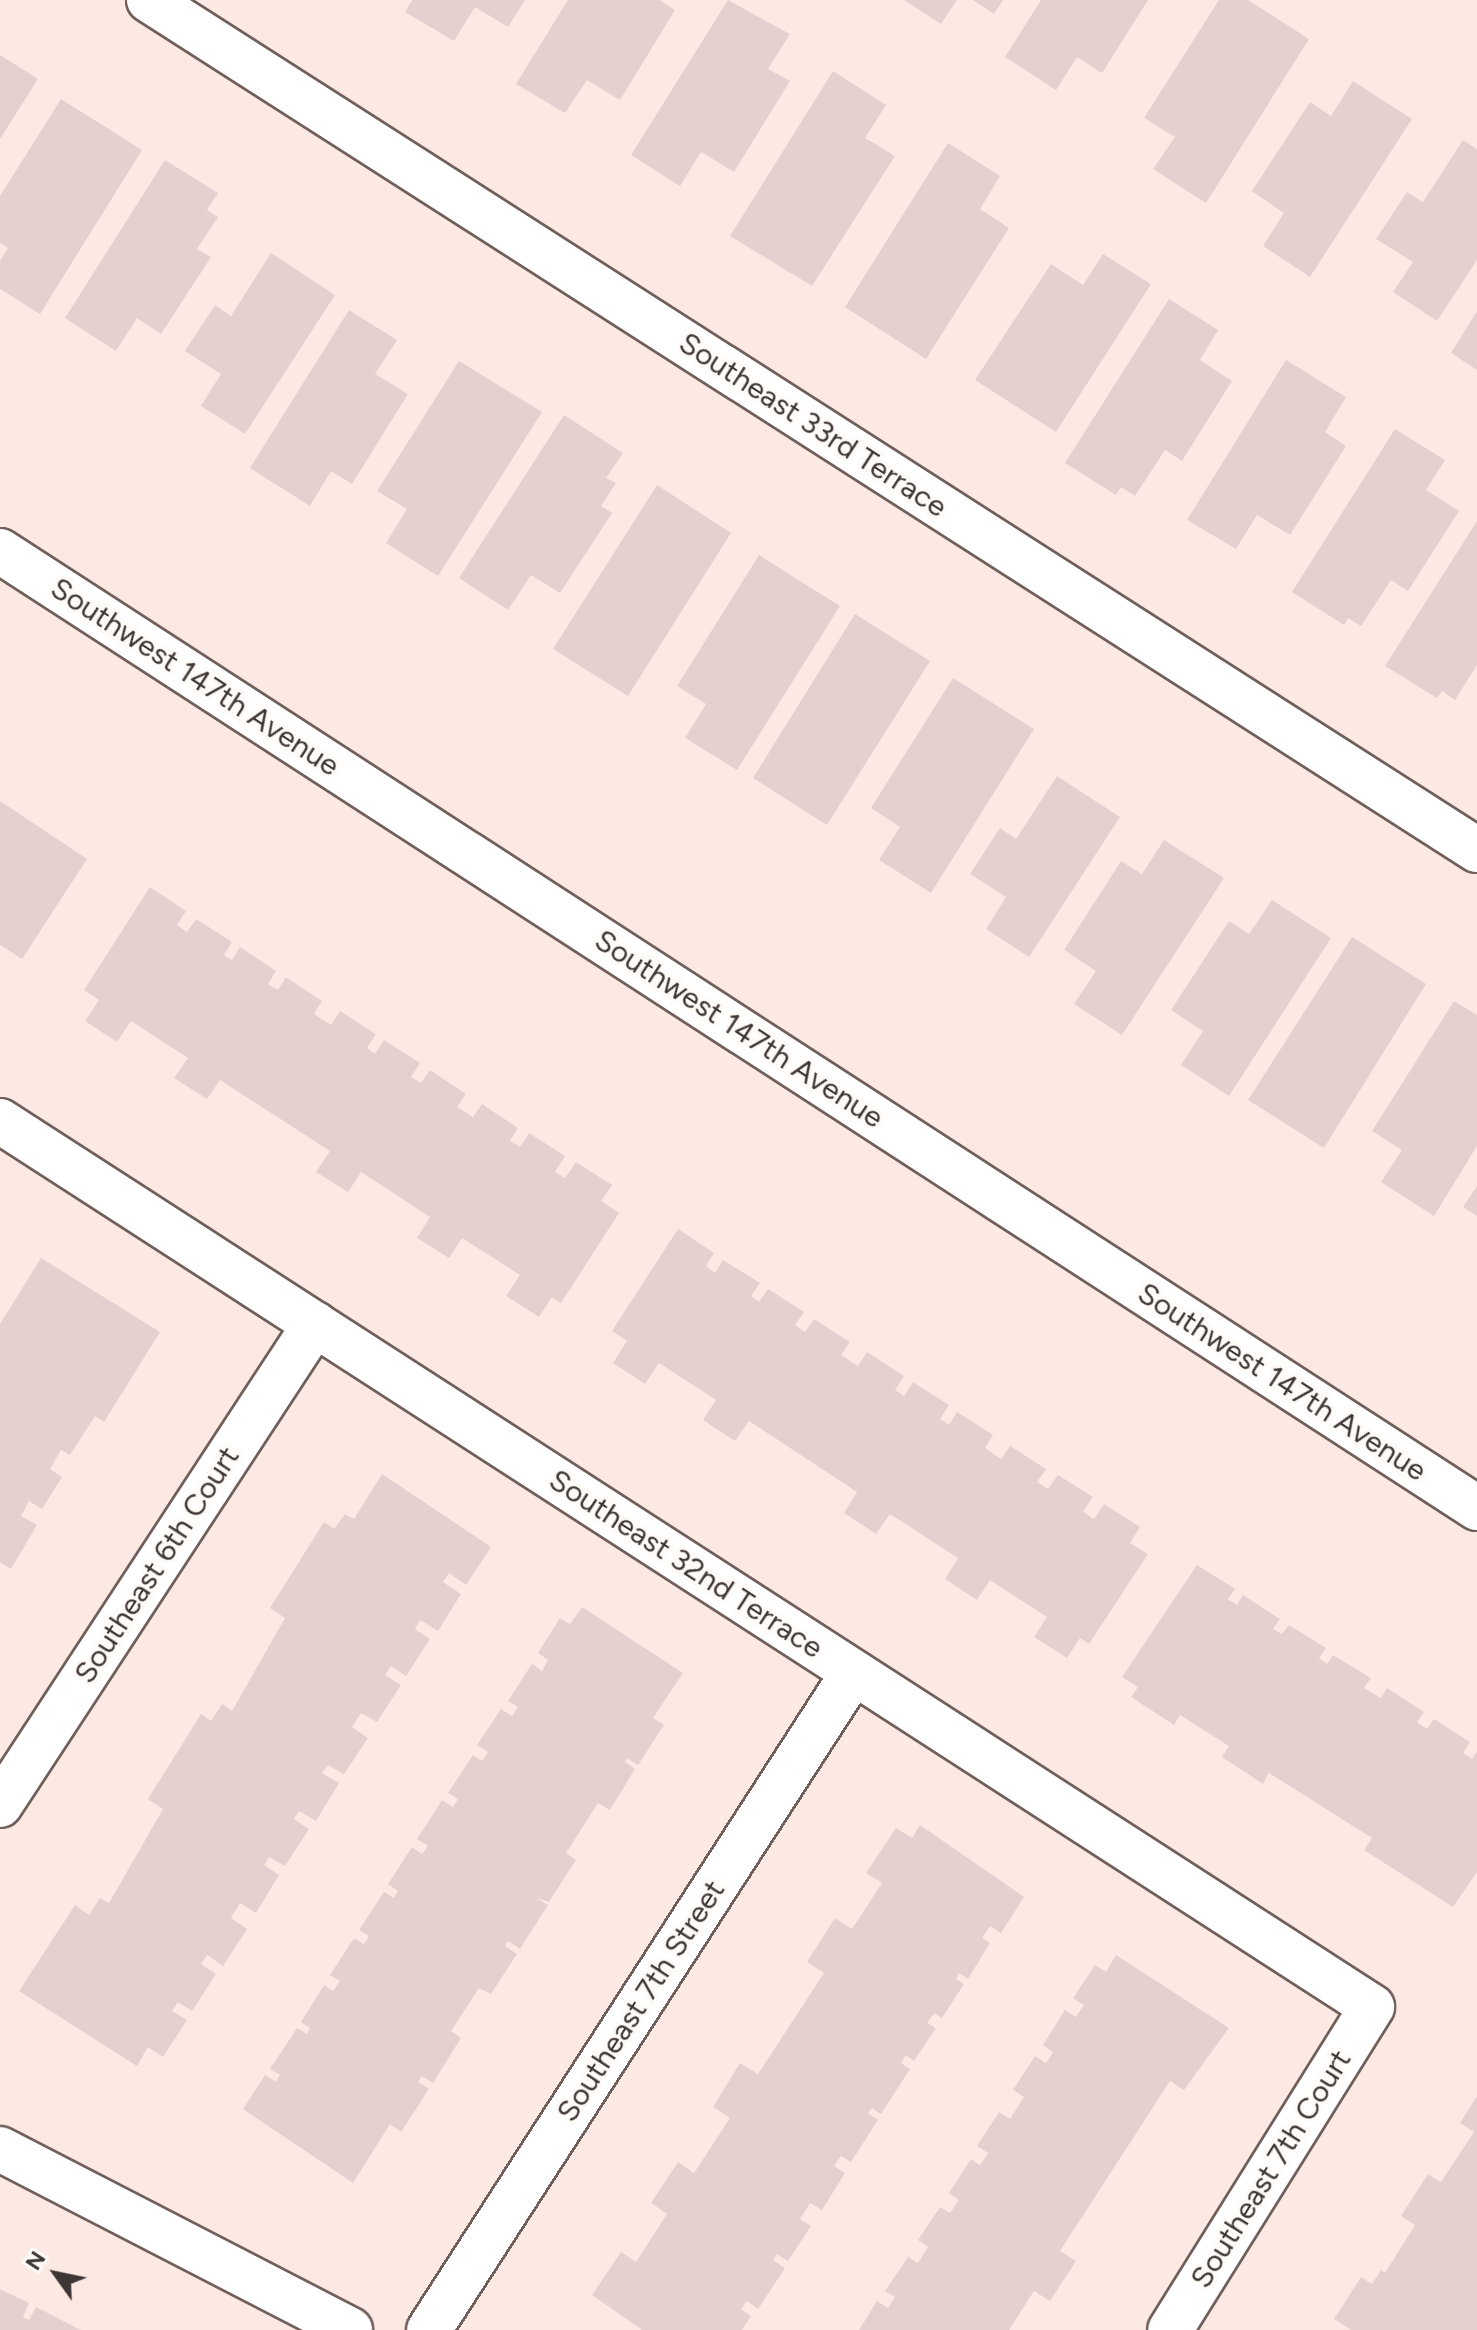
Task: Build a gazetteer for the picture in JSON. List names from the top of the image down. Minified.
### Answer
{"streets":{"street":["Southeast 33rd Terrace","Southwest 147th Avenue","Southeast 32nd Terrace","Southeast 6th Court","Southeast 7th Street","Southeast 7th Court"]},"crossings":[["Southeast 32nd Terrace","Southeast 6th Court"],["Southeast 32nd Terrace","Southeast 7th Street"],["Southeast 32nd Terrace","Southeast 7th Court"]],"north":"top left"}
